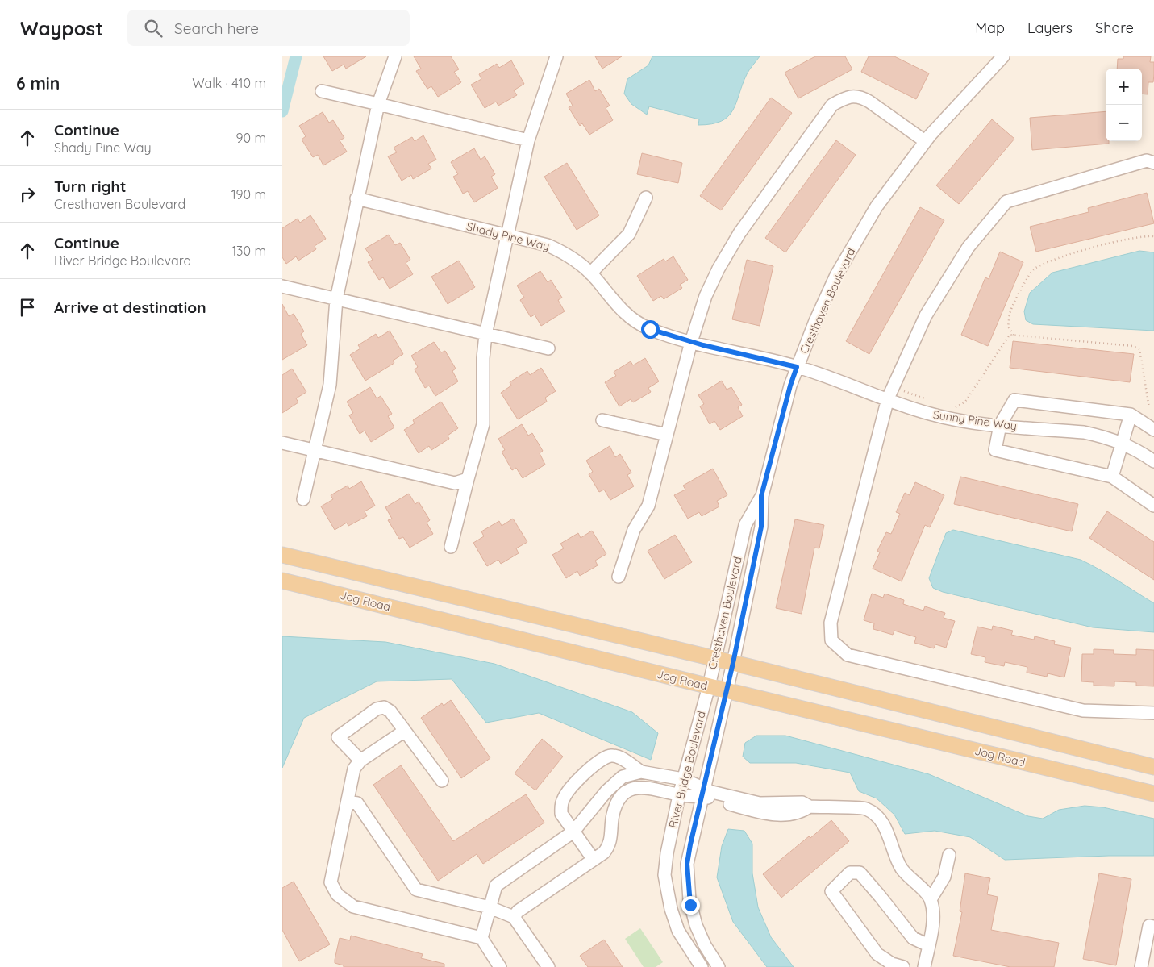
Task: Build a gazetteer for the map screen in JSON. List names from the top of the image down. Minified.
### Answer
{"streets":{"main road":["Jog Road"],"street":["Shady Pine Way","Cresthaven Boulevard","Sunny Pine Way","River Bridge Boulevard"]},"crossings":[["Shady Pine Way","Cresthaven Boulevard"],["Shady Pine Way","Sunny Pine Way"],["Cresthaven Boulevard","Sunny Pine Way"],["Cresthaven Boulevard","Jog Road"],["Cresthaven Boulevard","River Bridge Boulevard"],["Jog Road","River Bridge Boulevard"]],"page":{"header":"Waypost","search":"Search here","nav":["Map","Layers","Share"],"heading":["6 min","Walk · 410 m"],"map_buttons":["+","−"],"list":[["Continue","Shady Pine Way","90 m"],["Turn right","Cresthaven Boulevard","190 m"],["Continue","River Bridge Boulevard","130 m"],"Arrive at destination"]}}
